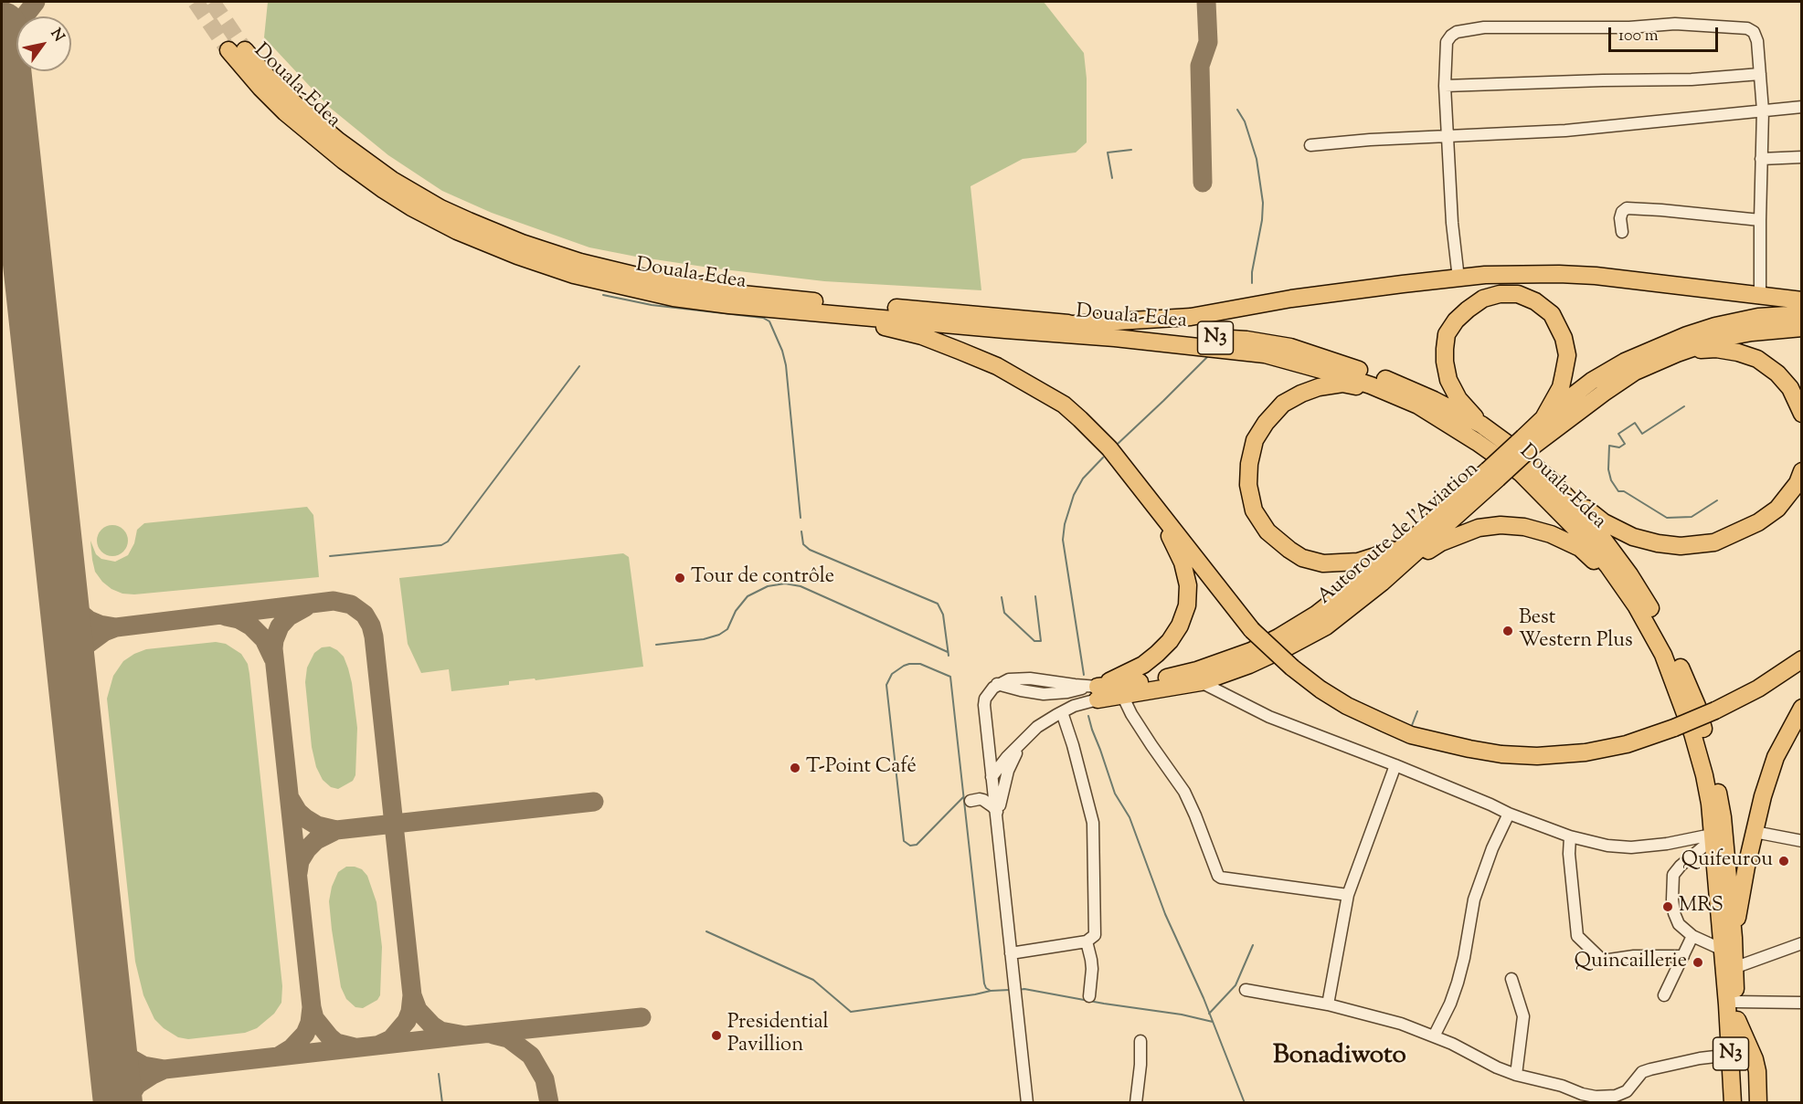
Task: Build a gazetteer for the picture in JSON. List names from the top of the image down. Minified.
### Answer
{"streets":{"highway":["Douala-Edea","N3","Autoroute de l'Aviation"]},"districts":["Bonadiwoto"],"places":["Tour de contrôle","Best Western Plus","T-Point Café","Quifeurou","MRS","Quincaillerie","Presidential Pavillion"],"scale_bar":"100 m","north":"top right"}
